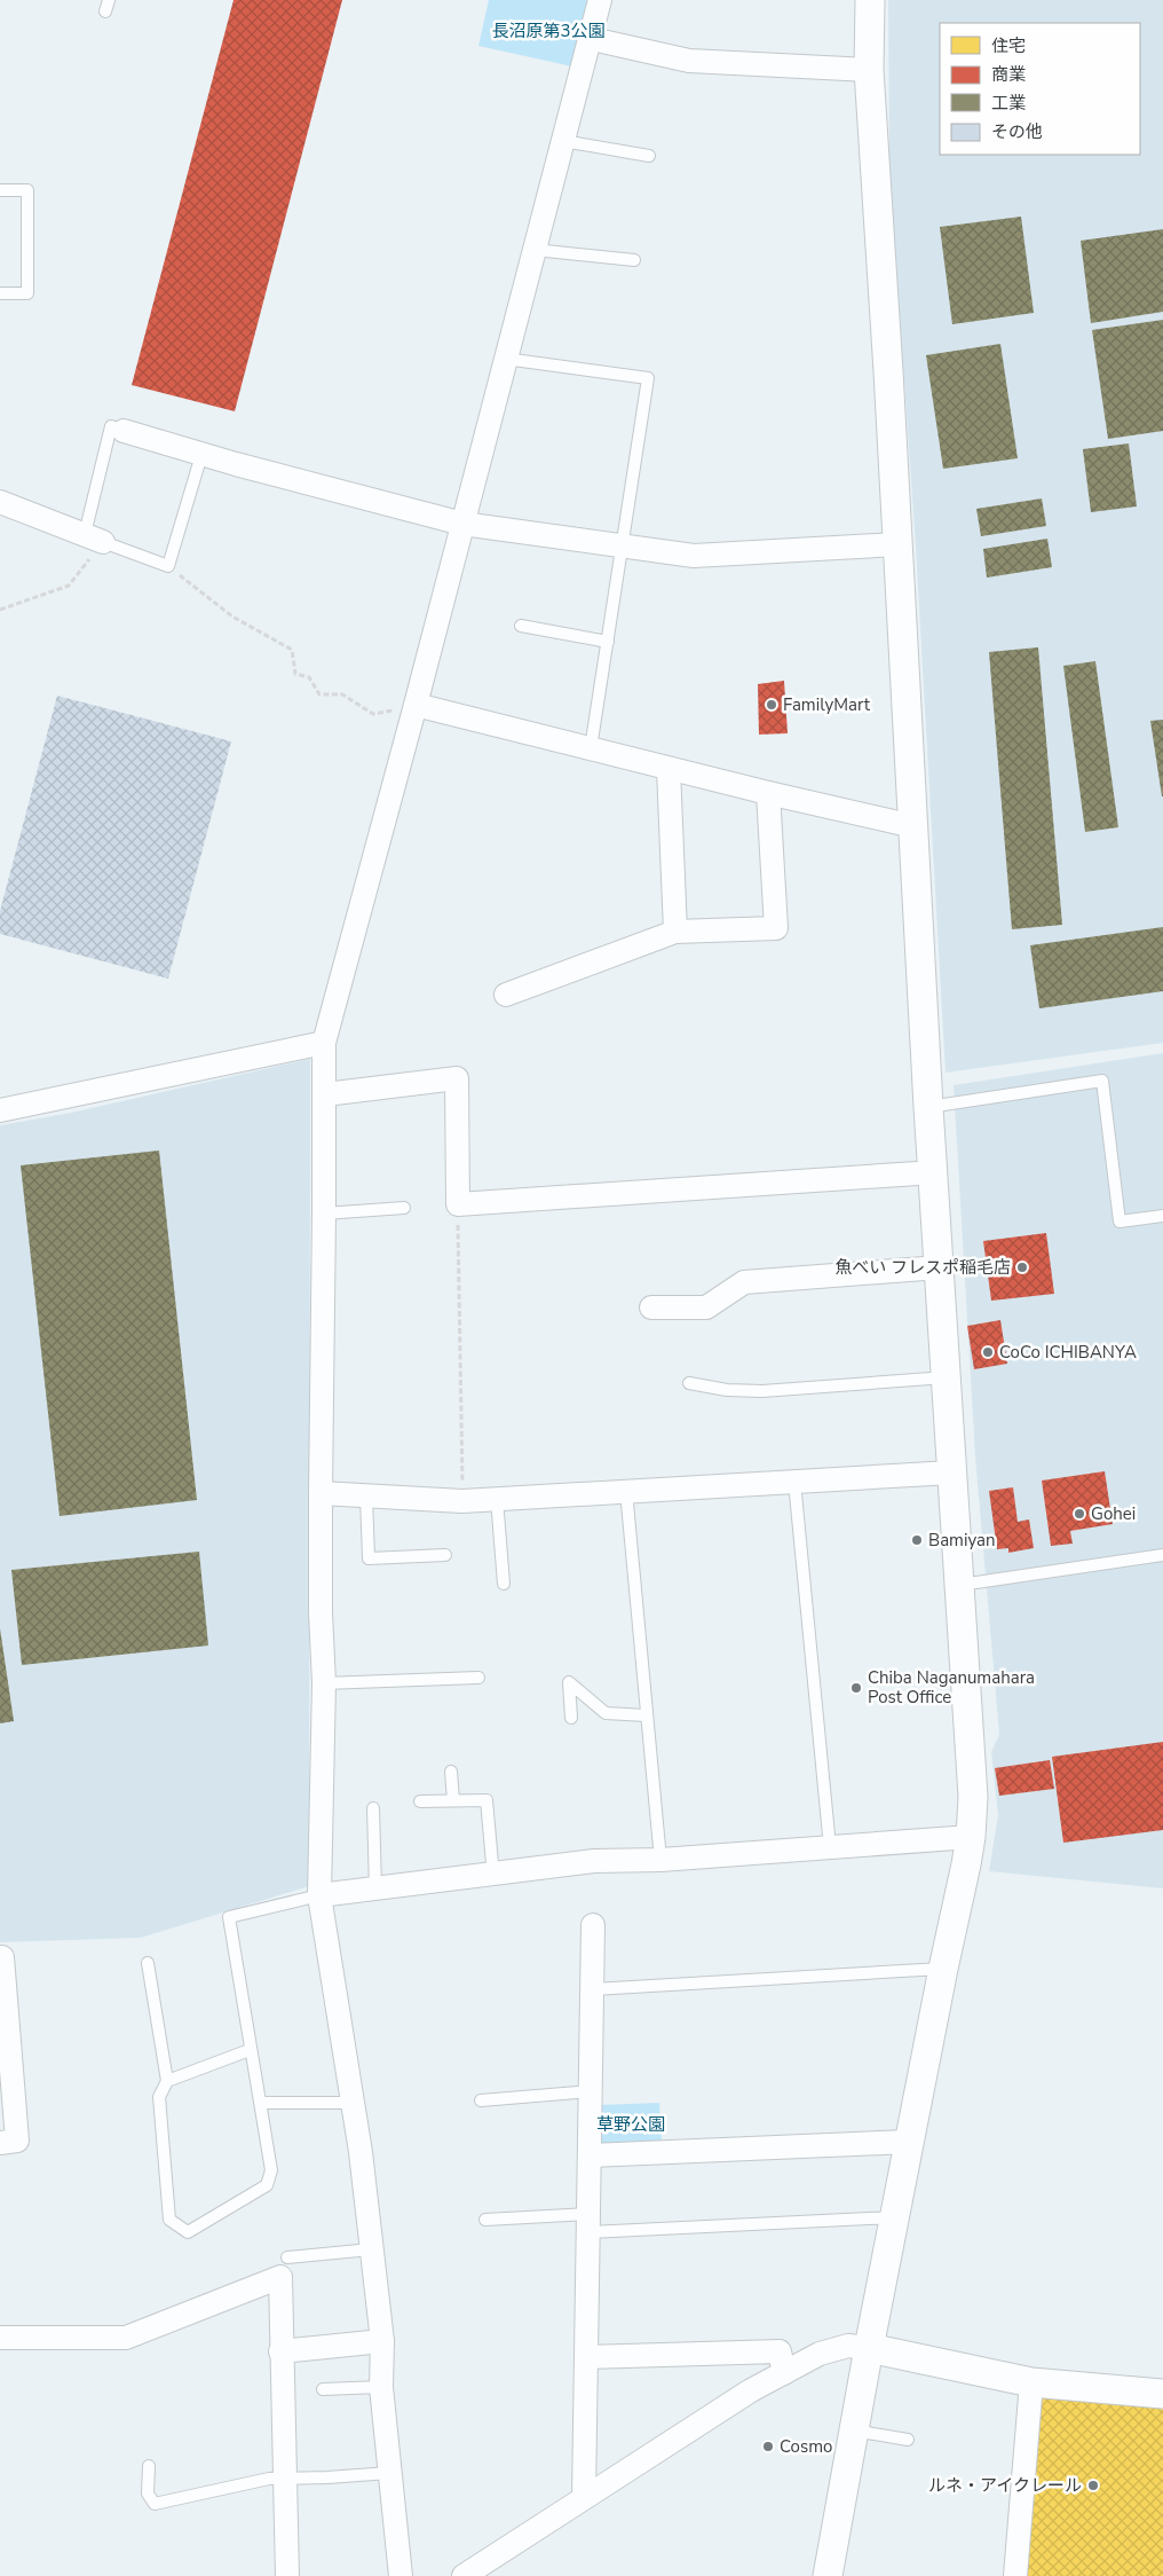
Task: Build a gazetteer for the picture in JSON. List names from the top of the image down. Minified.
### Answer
{"parks":["長沼原第3公園","草野公園"],"places":["FamilyMart","魚べい フレスポ稲毛店","CoCo ICHIBANYA","Gohei","Bamiyan","Chiba Naganumahara Post Office","Cosmo","ルネ・アイクレール"],"legend":["住宅","商業","工業","その他"]}
